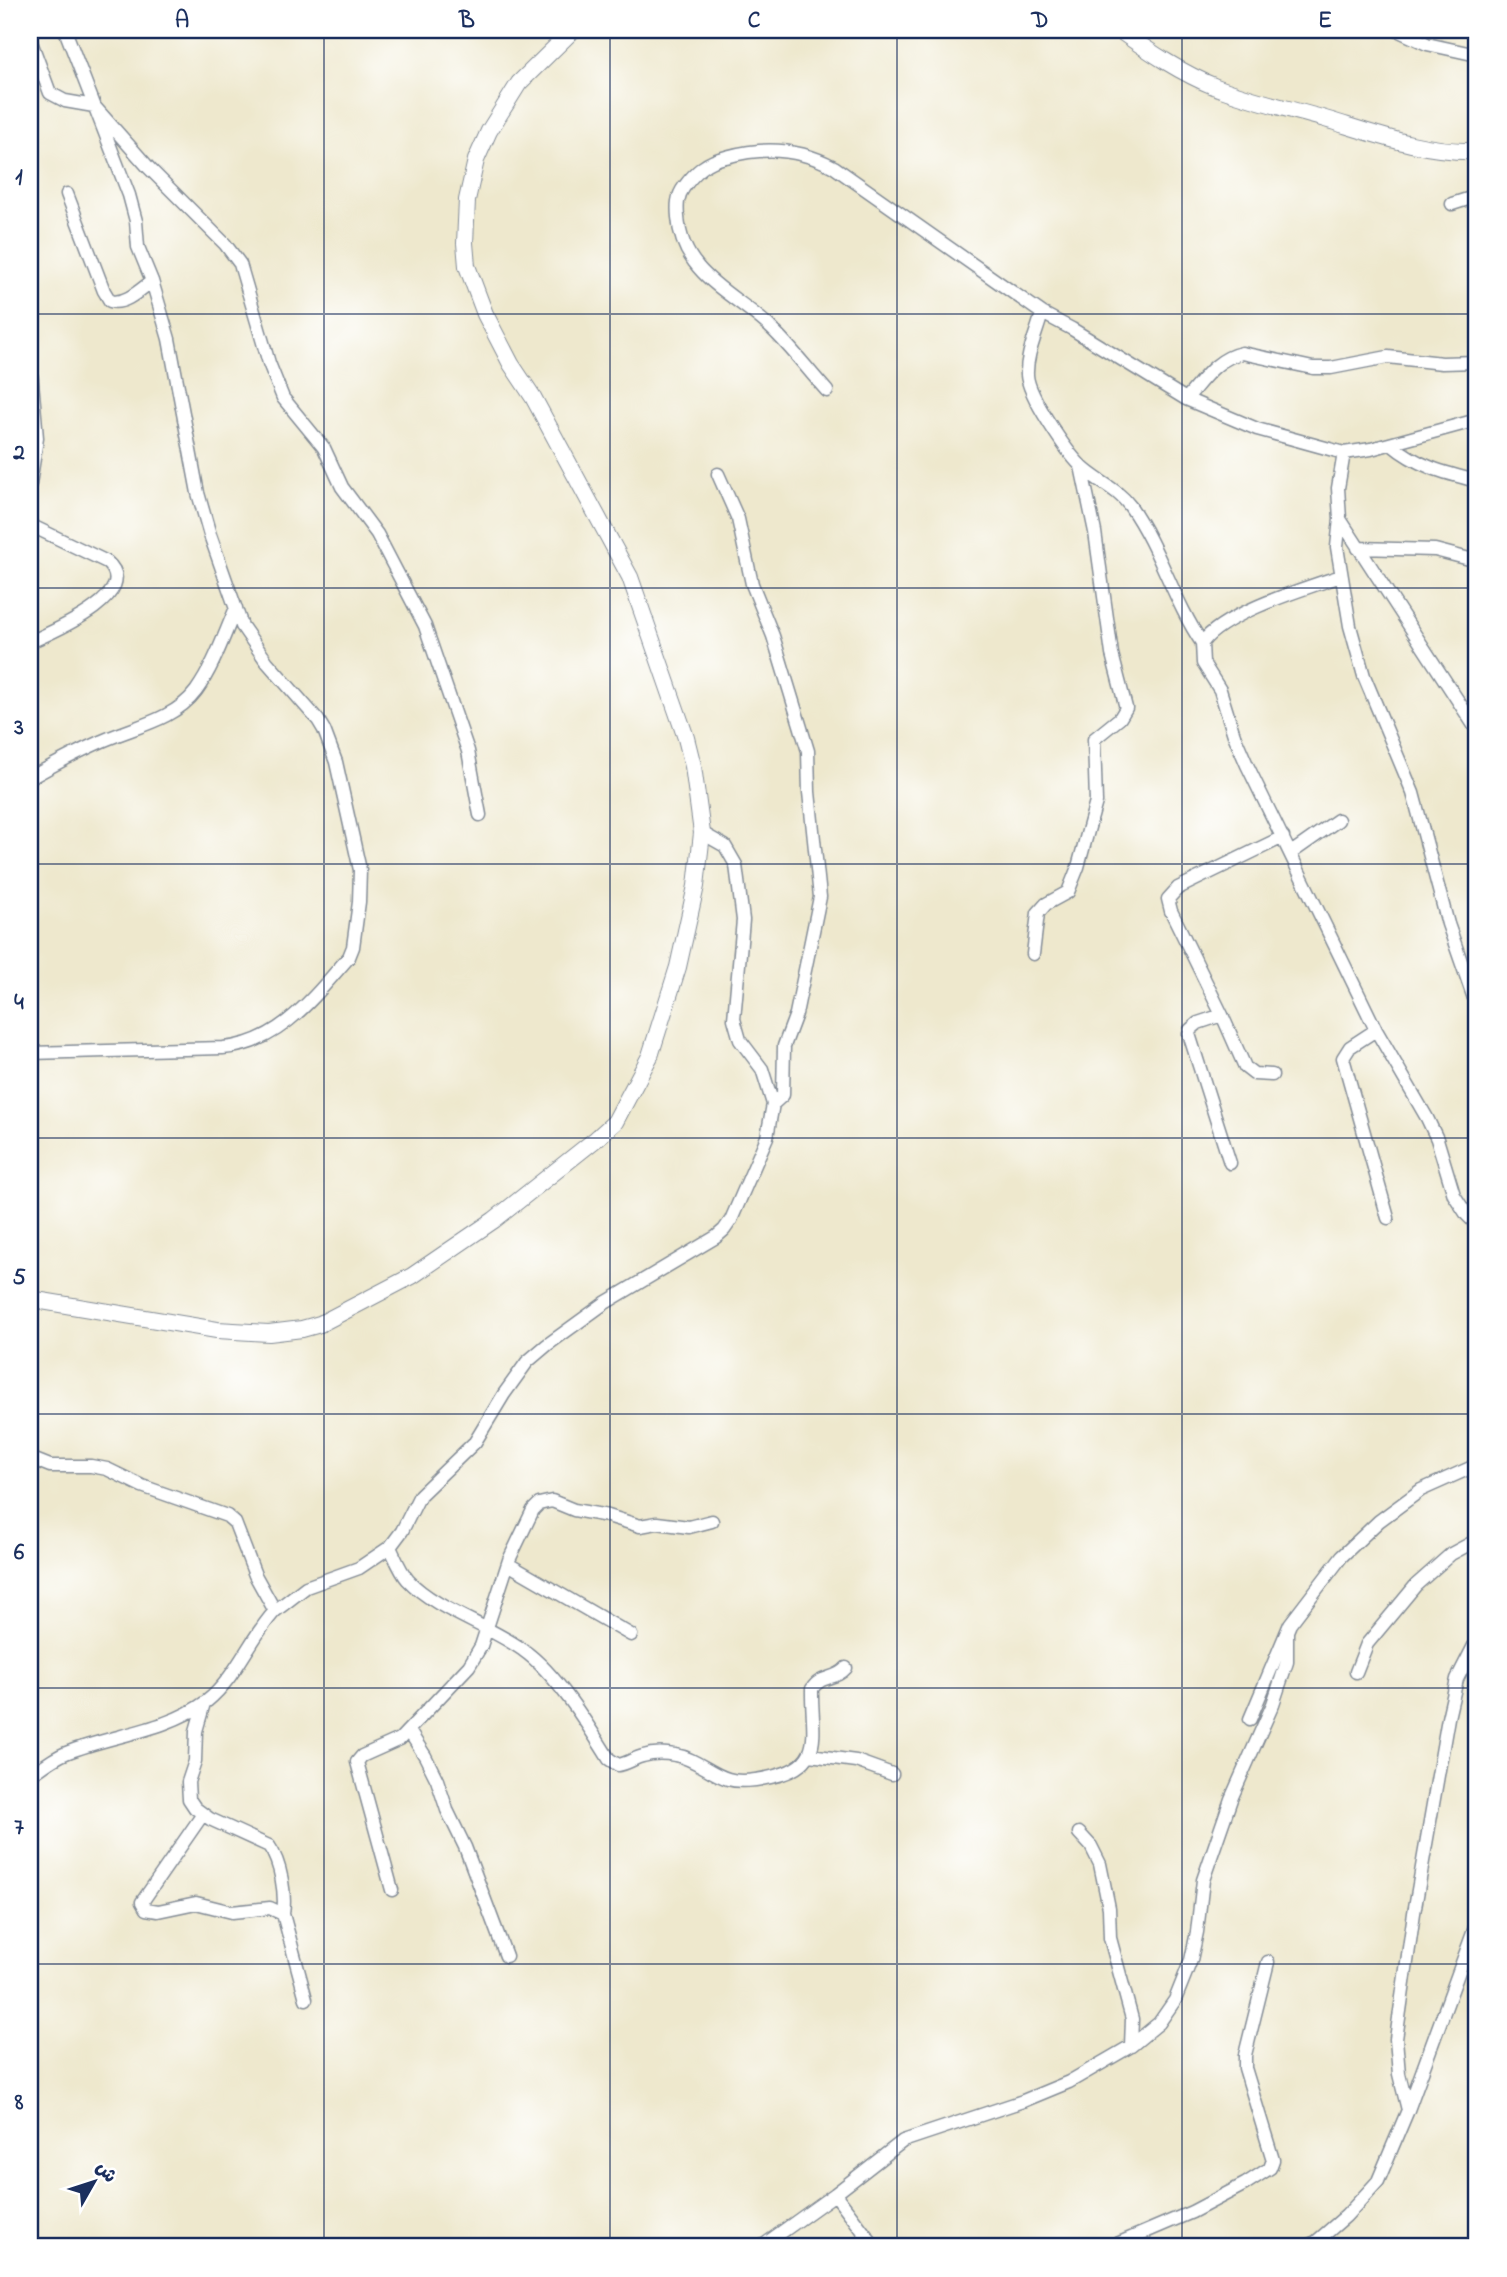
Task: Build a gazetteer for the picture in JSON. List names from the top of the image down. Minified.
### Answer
{"north":"top right","grid":{"columns":["A","B","C","D","E"],"rows":["1","2","3","4","5","6","7","8"]}}
